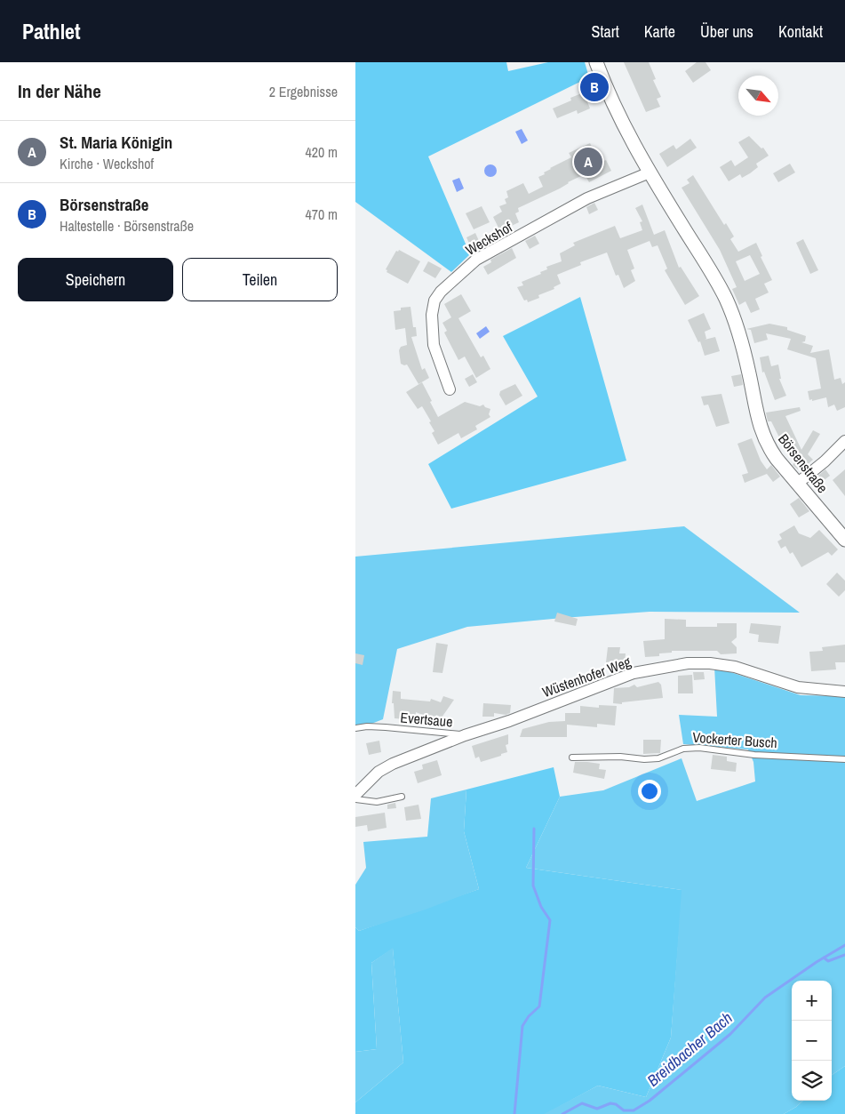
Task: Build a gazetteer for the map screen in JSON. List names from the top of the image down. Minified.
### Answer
{"streets":{"street":["Weckshof","Börsenstraße","Wüstenhofer Weg"],"lane":["Evertsaue","Vockerter Busch"]},"crossings":[["Weckshof","Börsenstraße"],["Wüstenhofer Weg","Evertsaue"]],"water":["Breidbacher Bach"],"north":"bottom right","page":{"header":"Pathlet","nav":["Start","Karte","Über uns","Kontakt"],"heading":["In der Nähe","2 Ergebnisse"],"pins":["B","A"],"list":[{"mark":"A","name":"St. Maria Königin","note":"Kirche · Weckshof","value":"420 m"},{"mark":"B","name":"Börsenstraße","note":"Haltestelle · Börsenstraße","value":"470 m"}],"buttons":["Speichern","Teilen"],"map_buttons":["+","−"]}}
